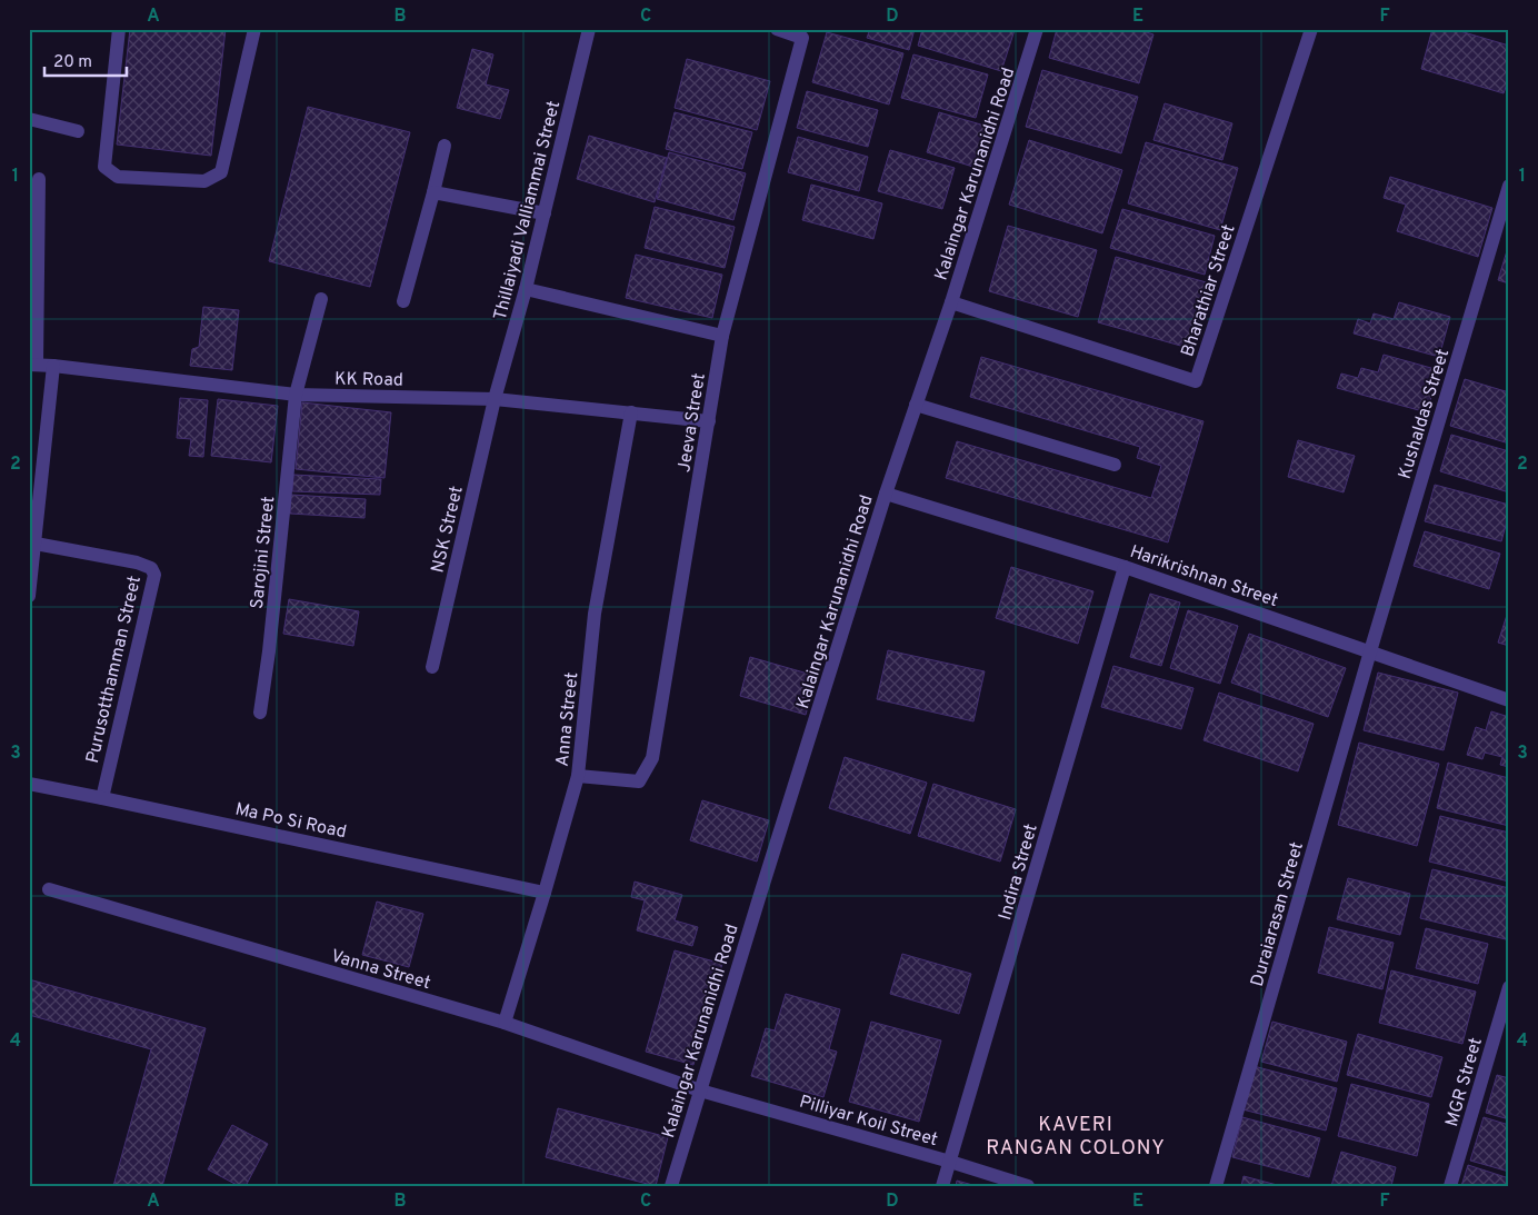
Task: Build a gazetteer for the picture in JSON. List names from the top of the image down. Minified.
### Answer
{"streets":{"street":["Kalaingar Karunanidhi Road","Thillaiyadi Valliammai Street","Bharathiar Street","KK Road","Kushaldas Street","Jeeva Street","NSK Street","Sarojini Street","Harikrishnan Street","Purusotthamman Street","Anna Street","Ma Po Si Road","Indira Street","Duraiarasan Street","Vanna Street","MGR Street","Pilliyar Koil Street"]},"crossings":[["Kalaingar Karunanidhi Road","Bharathiar Street"],["Kalaingar Karunanidhi Road","Harikrishnan Street"],["Kalaingar Karunanidhi Road","Vanna Street"],["Kalaingar Karunanidhi Road","Pilliyar Koil Street"],["Thillaiyadi Valliammai Street","KK Road"],["Thillaiyadi Valliammai Street","NSK Street"],["KK Road","Jeeva Street"],["KK Road","NSK Street"],["KK Road","Sarojini Street"],["KK Road","Anna Street"],["Kushaldas Street","Harikrishnan Street"],["Kushaldas Street","Duraiarasan Street"],["Jeeva Street","Anna Street"],["Harikrishnan Street","Indira Street"],["Harikrishnan Street","Duraiarasan Street"],["Purusotthamman Street","Ma Po Si Road"],["Anna Street","Ma Po Si Road"],["Anna Street","Vanna Street"],["Indira Street","Pilliyar Koil Street"],["Vanna Street","Pilliyar Koil Street"]],"districts":["KAVERI RANGAN COLONY"],"scale_bar":"20 m","grid":{"columns":["A","B","C","D","E","F"],"rows":["1","2","3","4"]}}
